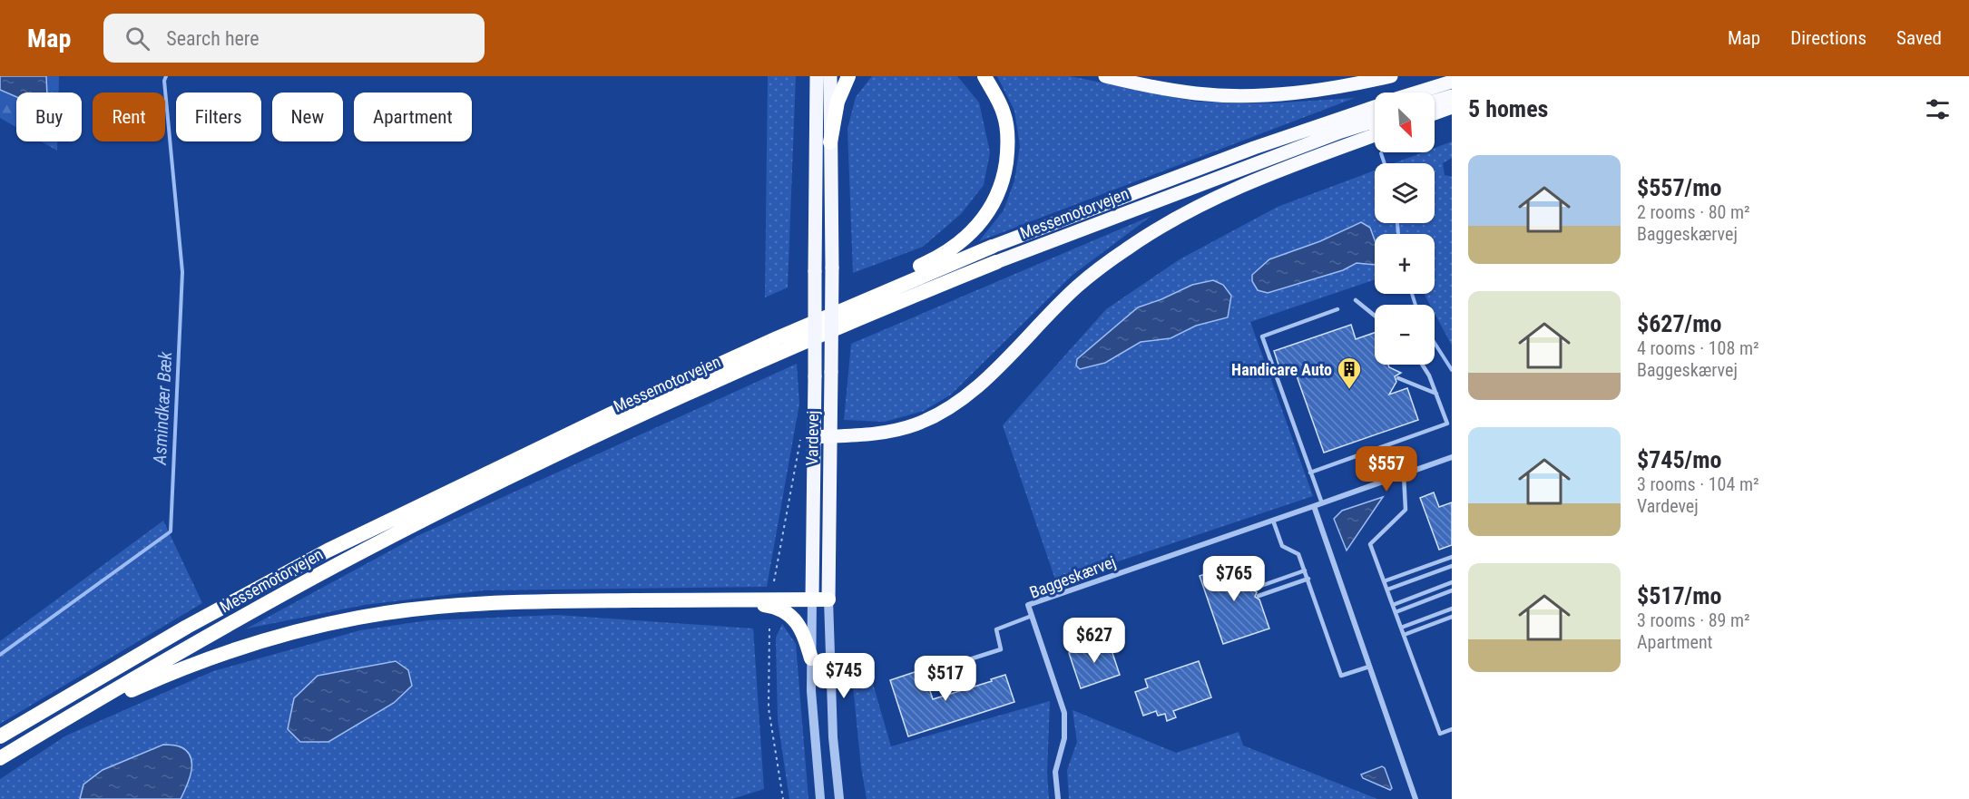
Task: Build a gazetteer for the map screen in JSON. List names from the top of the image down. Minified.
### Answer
{"streets":{"highway":["Messemotorvejen"],"main road":["Vardevej"],"street":["Baggeskærvej"]},"water":["Asmindkær Bæk"],"places":{"building":["Handicare Auto"]},"north":"bottom right","page":{"header":"Map","search":"Search here","nav":["Map","Directions","Saved"],"heading":"5 homes","map_buttons":["+","−"],"chip":["Buy","Rent","Filters","New","Apartment"],"list":[{"name":"$557/mo","note":"2 rooms · 80 m² · Baggeskærvej"},{"name":"$627/mo","note":"4 rooms · 108 m² · Baggeskærvej"},{"name":"$745/mo","note":"3 rooms · 104 m² · Vardevej"},{"name":"$517/mo","note":"3 rooms · 89 m² · Apartment"}],"price":["$557","$765","$627","$745","$517"]}}
